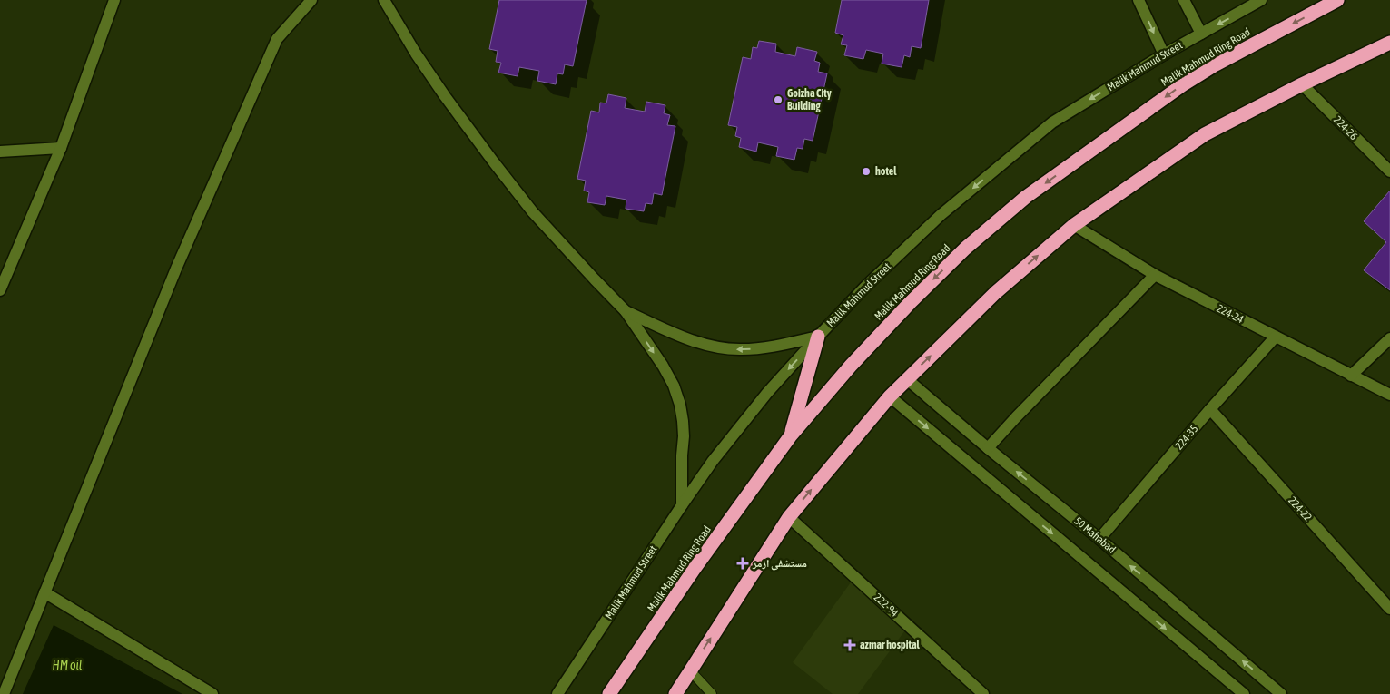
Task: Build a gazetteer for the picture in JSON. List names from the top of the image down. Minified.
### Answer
{"streets":{"highway":["Malik Mahmud Ring Road"],"street":["Malik Mahmud Street","224-26","224-24","224-35","224-22","50 Mahabad","222-94"]},"crossings":[["224-24","224-35"],["224-35","224-22"],["224-35","50 Mahabad"]],"one_way":["Malik Mahmud Street"],"water":["HM oil"],"places":{"other":["Goizha City Building","hotel"],"health":["مستشفى ازمر","azmar hospital"]}}
